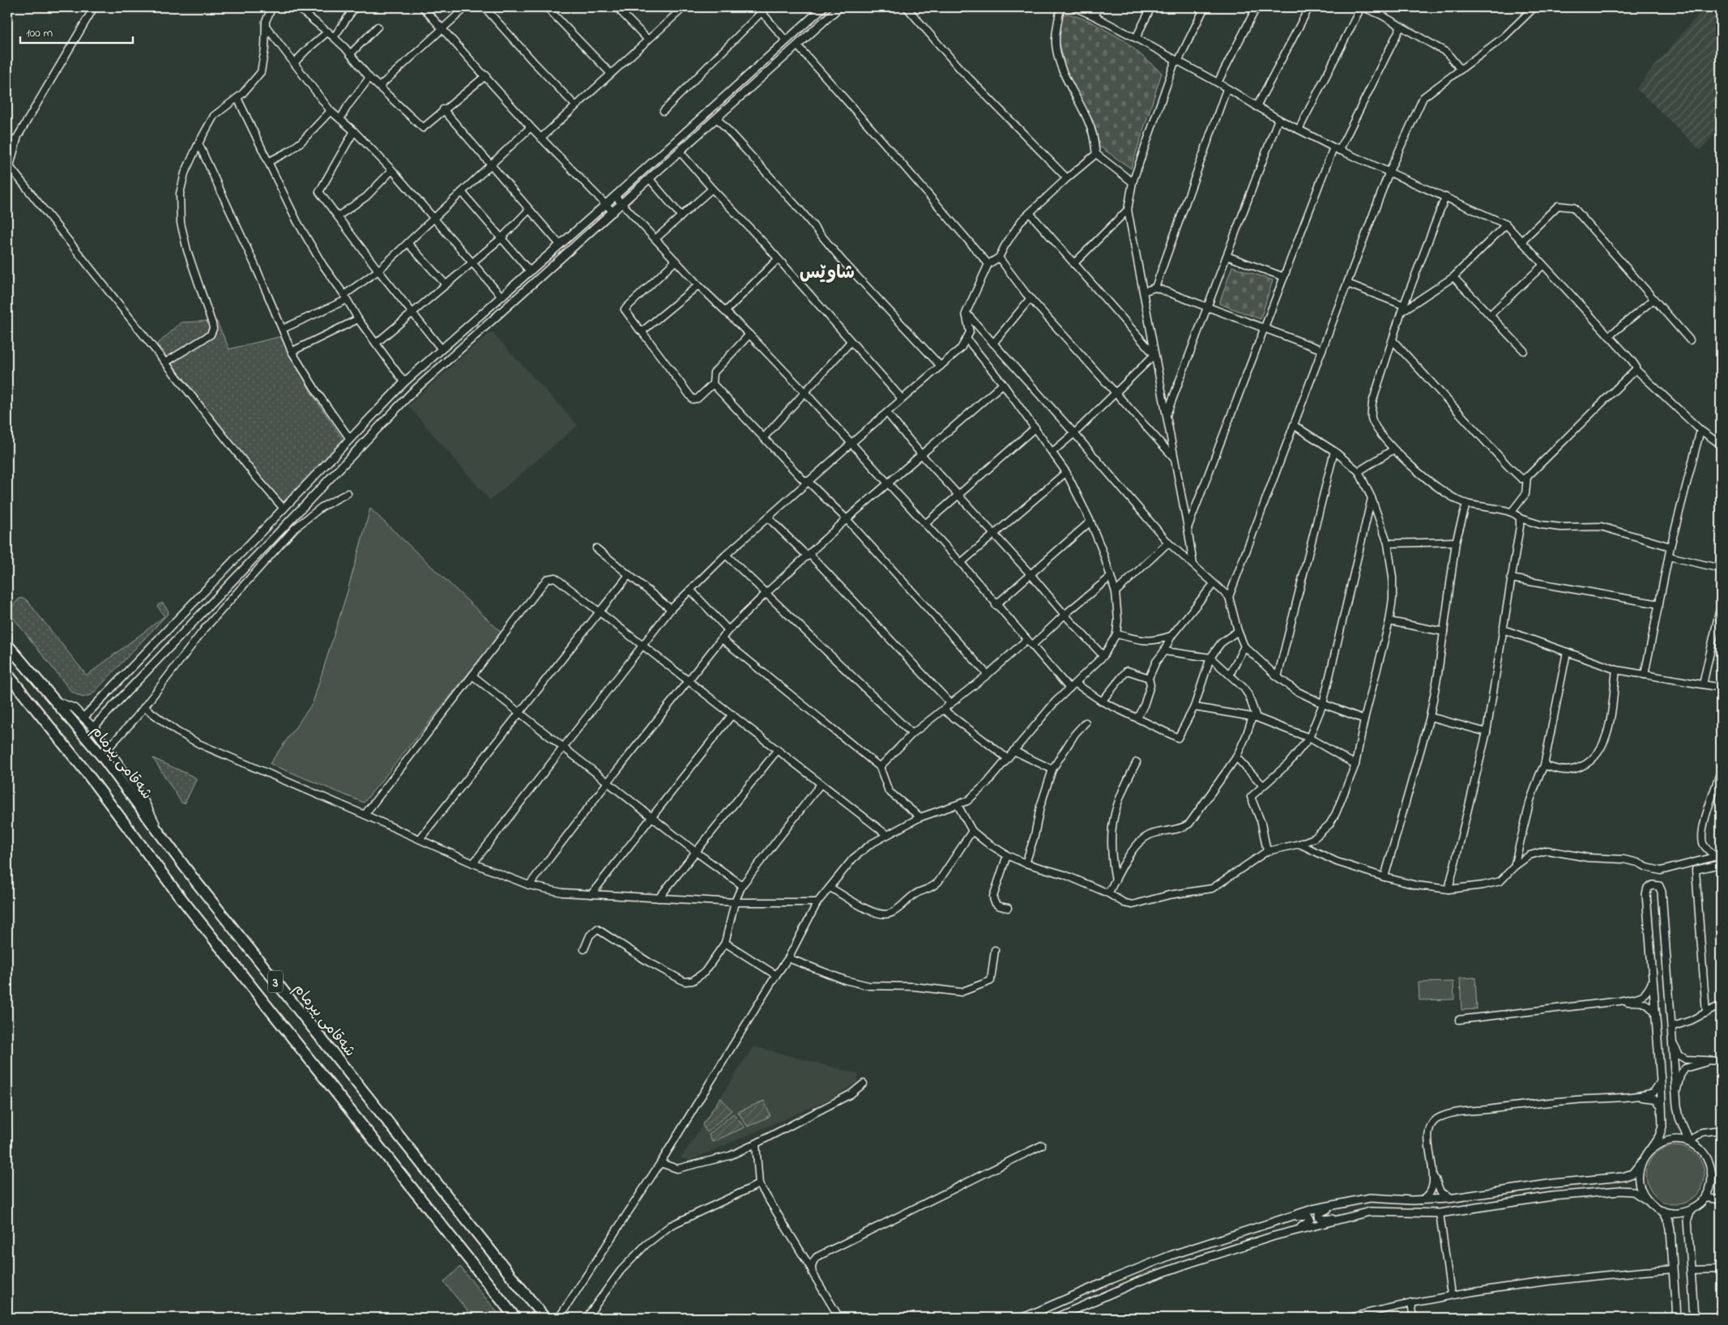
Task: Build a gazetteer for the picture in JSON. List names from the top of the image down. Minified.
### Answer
{"streets":{"highway":["شەقامی پیرمام","3"]},"districts":["شاوێس"],"scale_bar":"100 m"}
